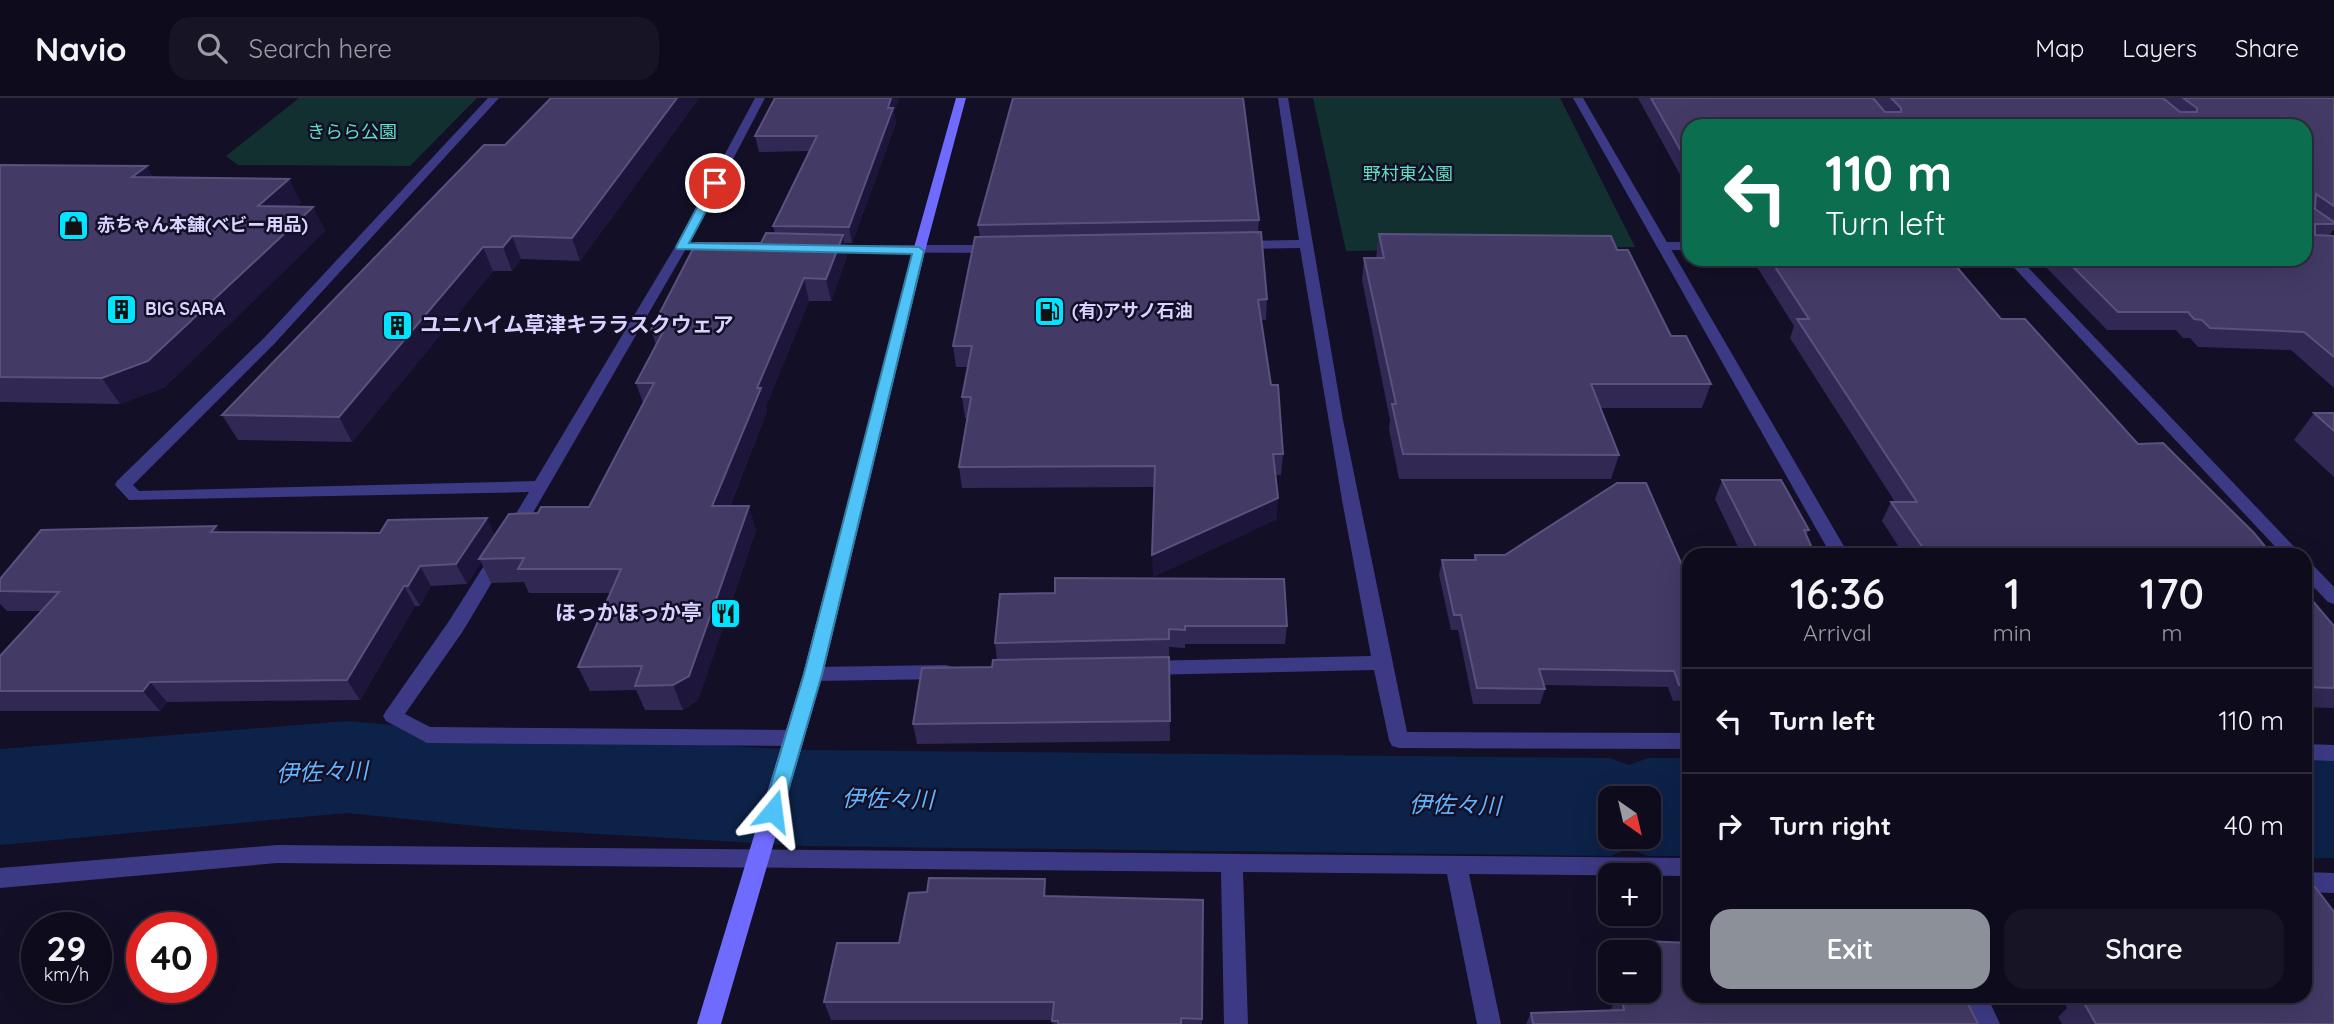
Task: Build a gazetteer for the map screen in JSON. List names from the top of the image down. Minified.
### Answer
{"water":["伊佐々川"],"parks":["きらら公園","野村東公園"],"places":{"shop":["赤ちゃん本舗(ベビー用品)"],"building":["BIG SARA","ユニハイム草津キララスクウェア"],"fuel station":["(有)アサノ石油"],"restaurant":["ほっかほっか亭"]},"north":"bottom right","page":{"header":"Navio","search":"Search here","nav":["Map","Layers","Share"],"turn":["110 m","Turn left"],"eta":["16:36","Arrival","1","min","170","m"],"list":[{"name":"Turn left","value":"110 m"},{"name":"Turn right","value":"40 m"}],"map_buttons":["+","−"],"buttons":["Exit","Share"],"speed":"29 km/h","limit":"40"}}
